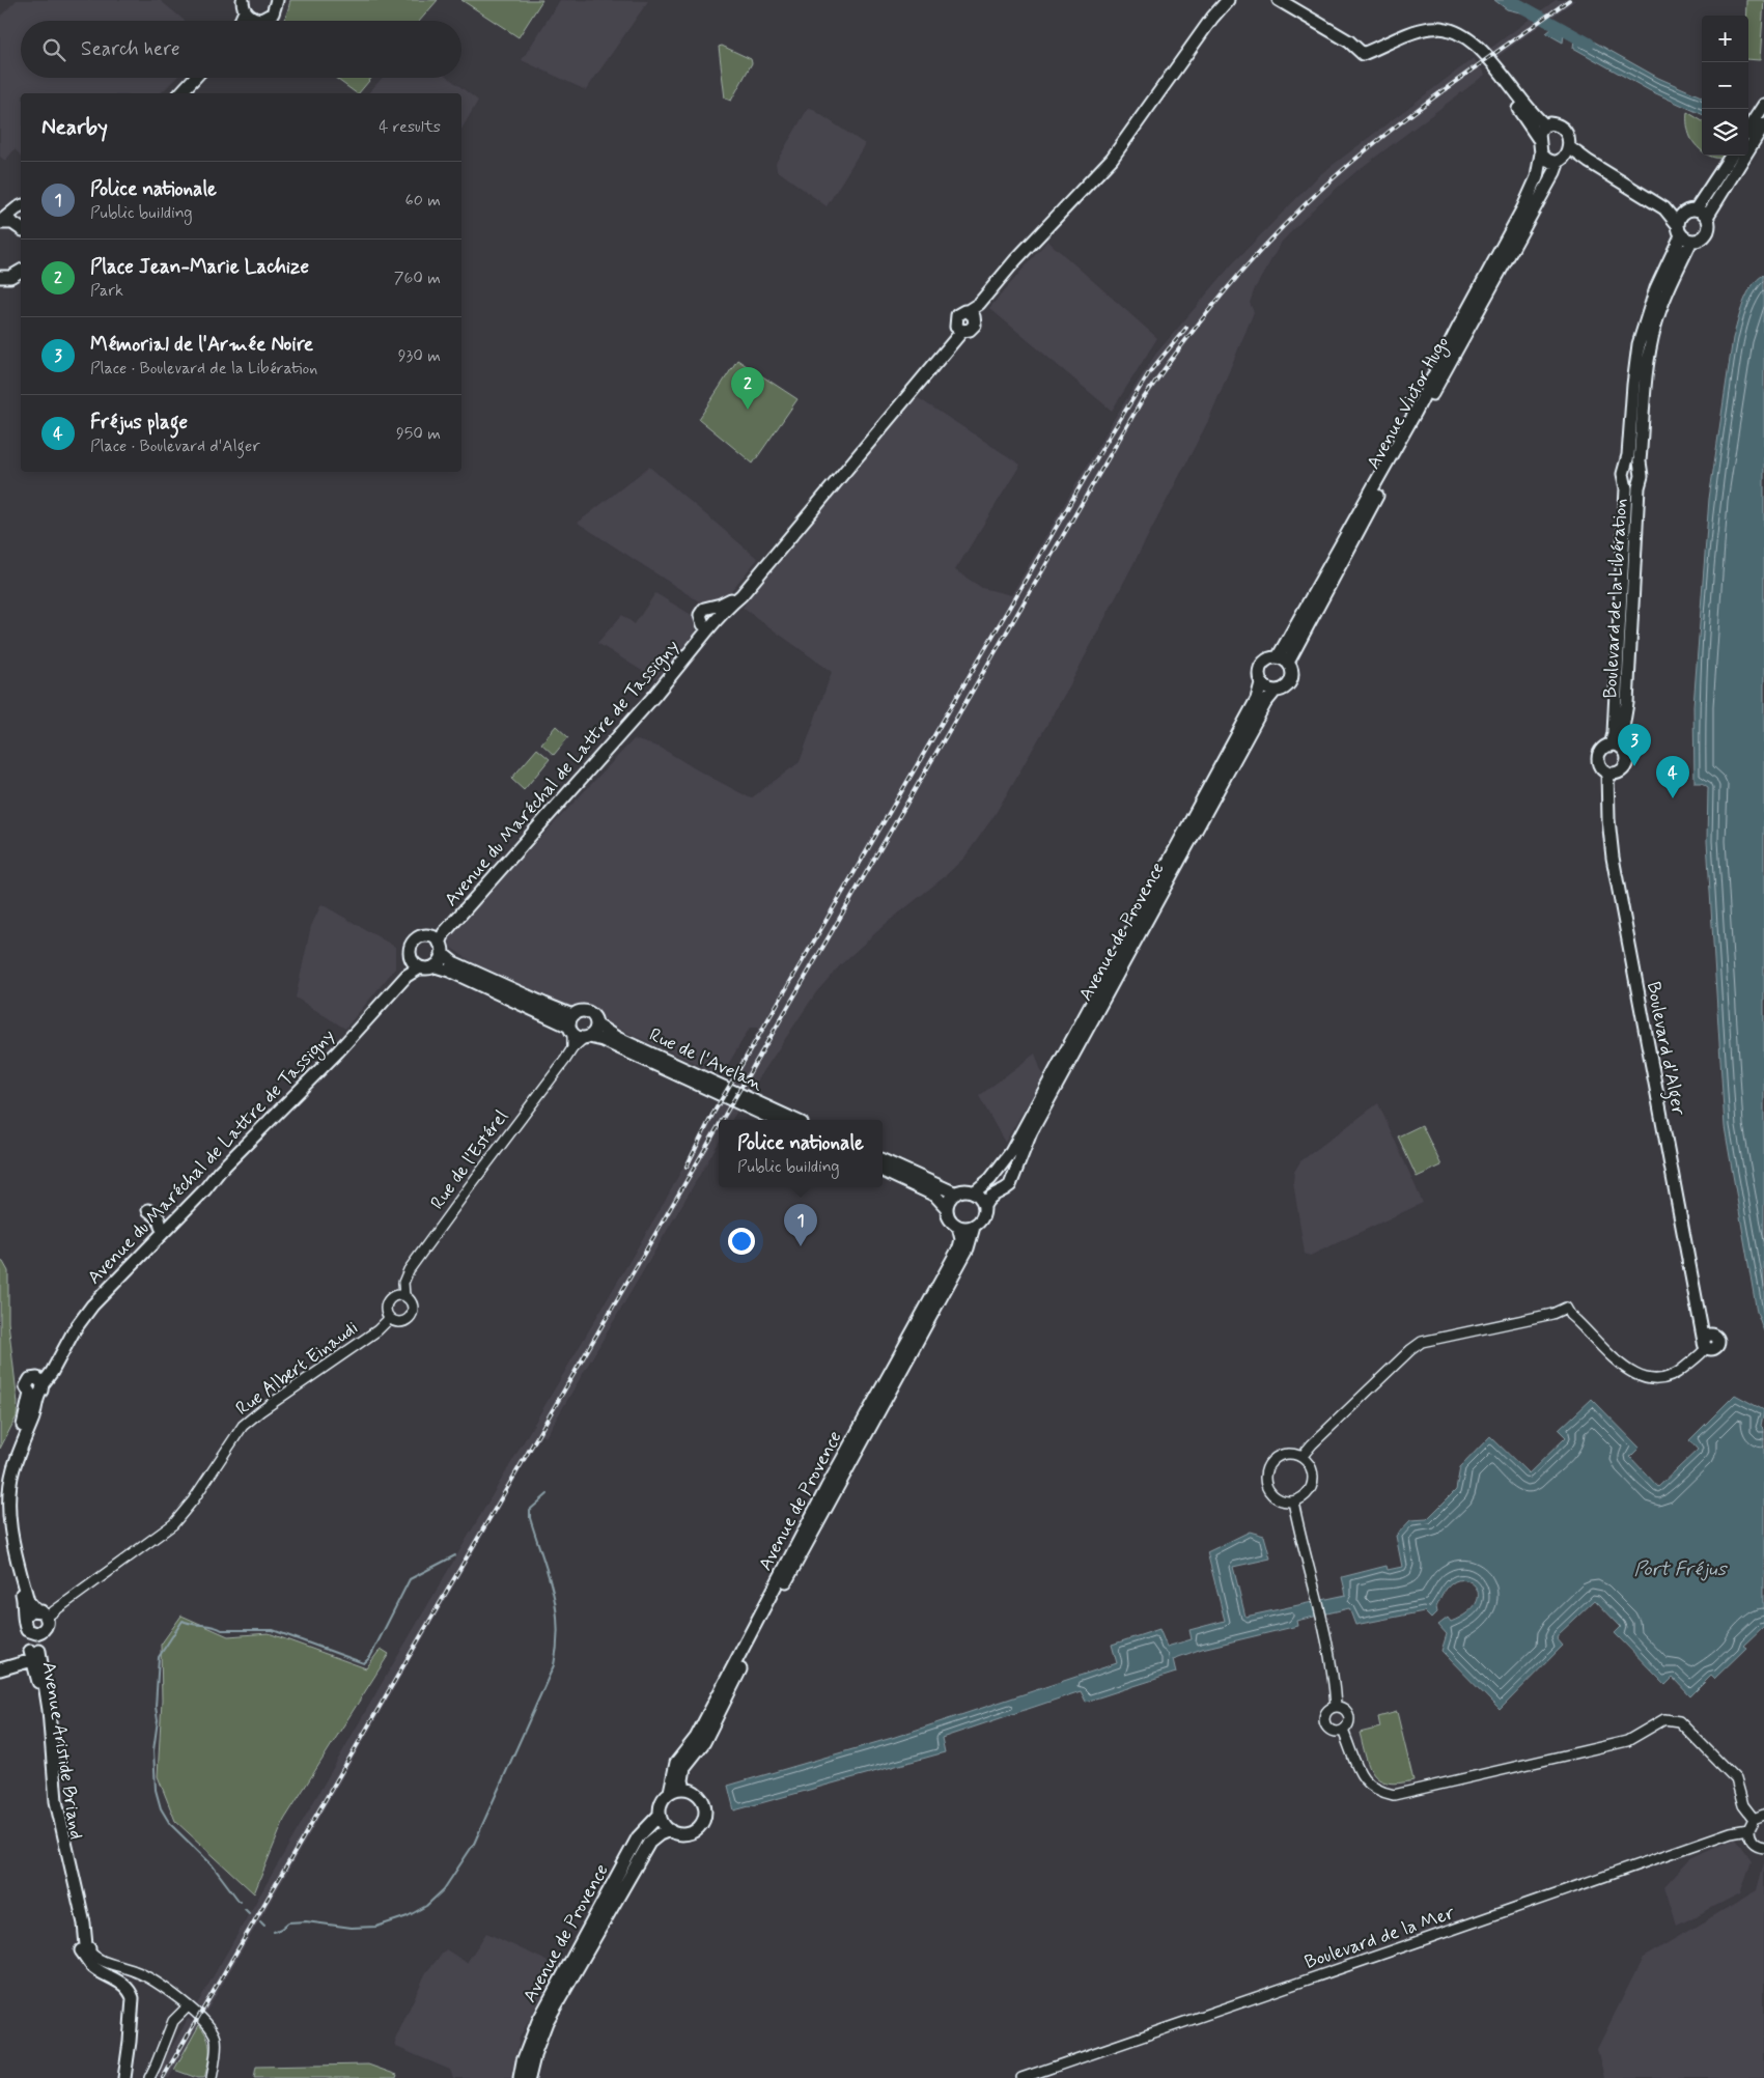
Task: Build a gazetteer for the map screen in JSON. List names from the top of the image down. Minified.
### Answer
{"streets":{"main road":["Avenue Victor Hugo","Boulevard de la Libération","Avenue du Maréchal de Lattre de Tassigny","Avenue de Provence","Boulevard d'Alger","Rue de l'Avelan","Avenue Aristide Briand"],"street":["Rue de l'Estérel","Rue Albert Einaudi","Boulevard de la Mer"]},"crossings":[["Avenue Victor Hugo","Avenue de Provence"],["Boulevard de la Libération","Boulevard d'Alger"],["Rue de l'Avelan","Rue de l'Estérel"],["Rue de l'Estérel","Rue Albert Einaudi"],["Rue Albert Einaudi","Avenue Aristide Briand"]],"water":["Port Fréjus"],"page":{"map_buttons":["+","−"],"search":"Search here","heading":["Nearby","4 results"],"list":[{"mark":"1","name":"Police nationale","note":"Public building","value":"60 m"},{"mark":"2","name":"Place Jean-Marie Lachize","note":"Park","value":"760 m"},{"mark":"3","name":"Mémorial de l'Armée Noire","note":"Place · Boulevard de la Libération","value":"930 m"},{"mark":"4","name":"Fréjus plage","note":"Place · Boulevard d'Alger","value":"950 m"}],"pins":["2","3","4","1"],"popup":["Police nationale","Public building"]}}
